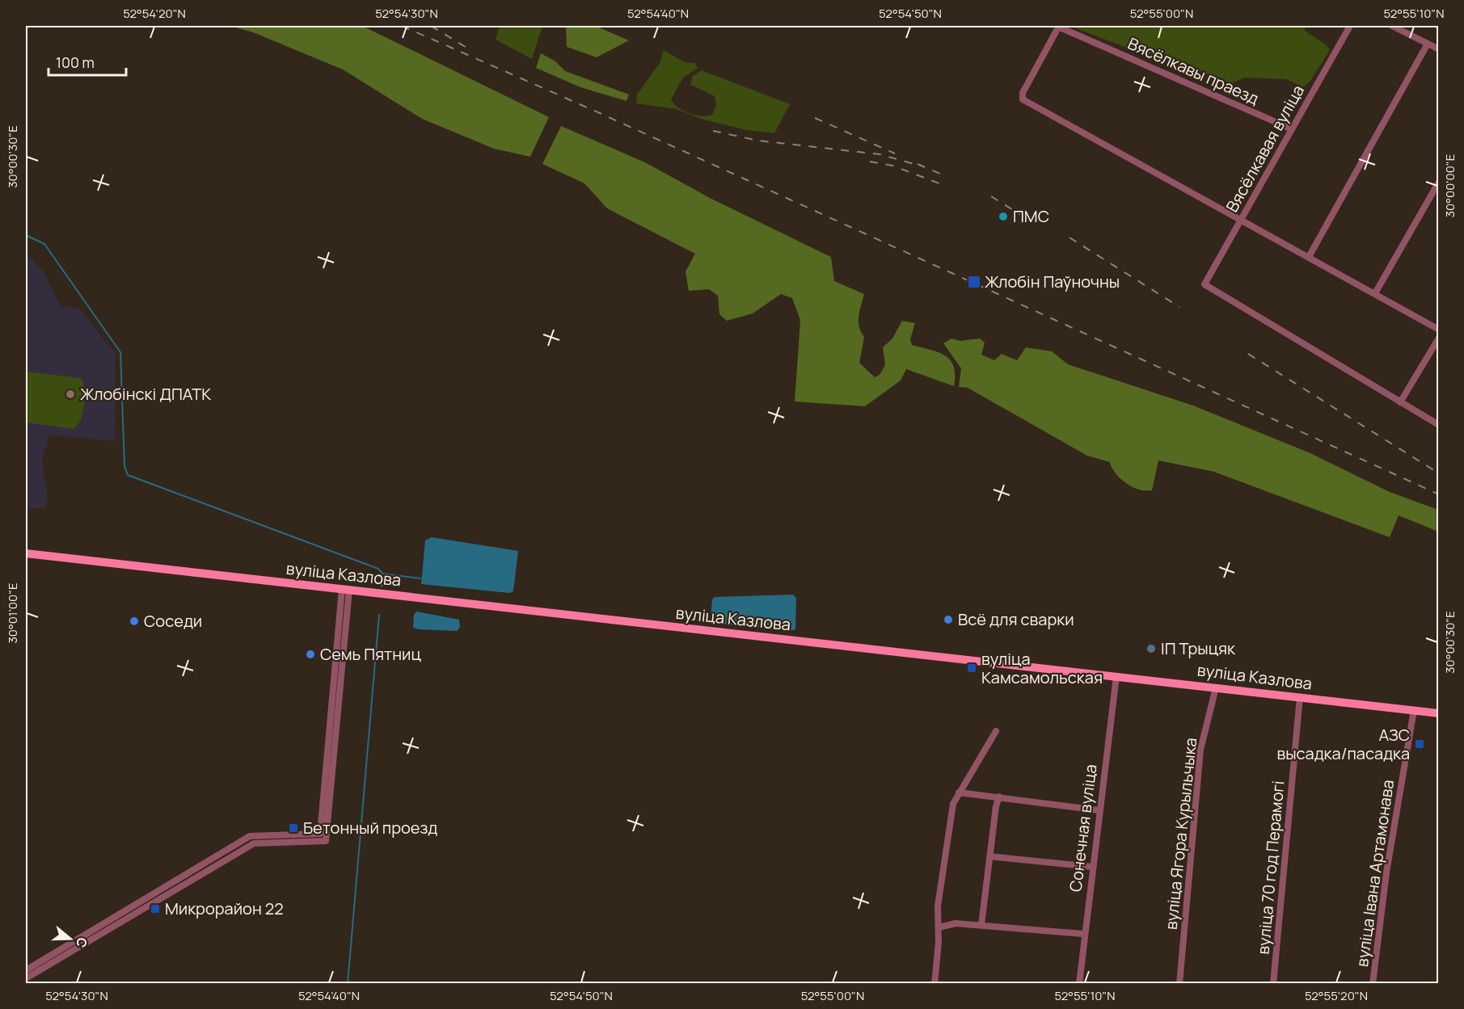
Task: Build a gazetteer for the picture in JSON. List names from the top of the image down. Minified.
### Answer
{"streets":{"main road":["вуліца Казлова"],"street":["Вясёлкавы праезд","Вясёлкавая вуліца","Сонечная вуліца","вуліца Ягора Курыльчыка","вуліца 70 год Перамогі","вуліца Івана Артамонава"]},"crossings":[["Вясёлкавы праезд","Вясёлкавая вуліца"],["вуліца Казлова","Сонечная вуліца"],["вуліца Казлова","вуліца Ягора Курыльчыка"],["вуліца Казлова","вуліца 70 год Перамогі"],["вуліца Казлова","вуліца Івана Артамонава"]],"places":{"other":["ПМС","Жлобінскі ДПАТК","Всё для сварки","Соседи","ІП Трыцяк","Семь Пятниц"],"transit":["Жлобін Паўночны","вуліца Камсамольская","АЗС высадка/пасадка","Бетонный проезд","Микрорайон 22"]},"scale_bar":"100 m","north":"right","coordinates":["52°54'20\"N","52°54'30\"N","52°54'40\"N","52°54'50\"N","52°55'00\"N","52°55'10\"N","30°00'30\"E","30°00'00\"E","30°01'00\"E","52°55'20\"N"]}
